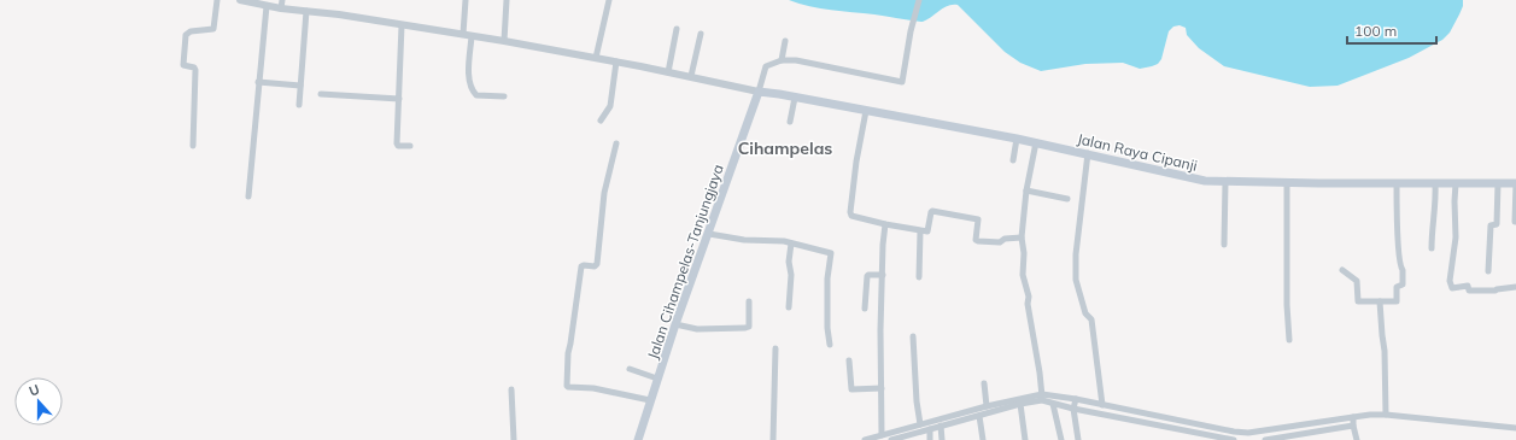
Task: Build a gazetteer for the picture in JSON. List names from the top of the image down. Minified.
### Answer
{"streets":{"main road":["Jalan Raya Cipanji","Jalan Cihampelas-Tanjungjaya"]},"crossings":[["Jalan Raya Cipanji","Jalan Cihampelas-Tanjungjaya"]],"districts":["Cihampelas"],"scale_bar":"100 m","north":"top"}
